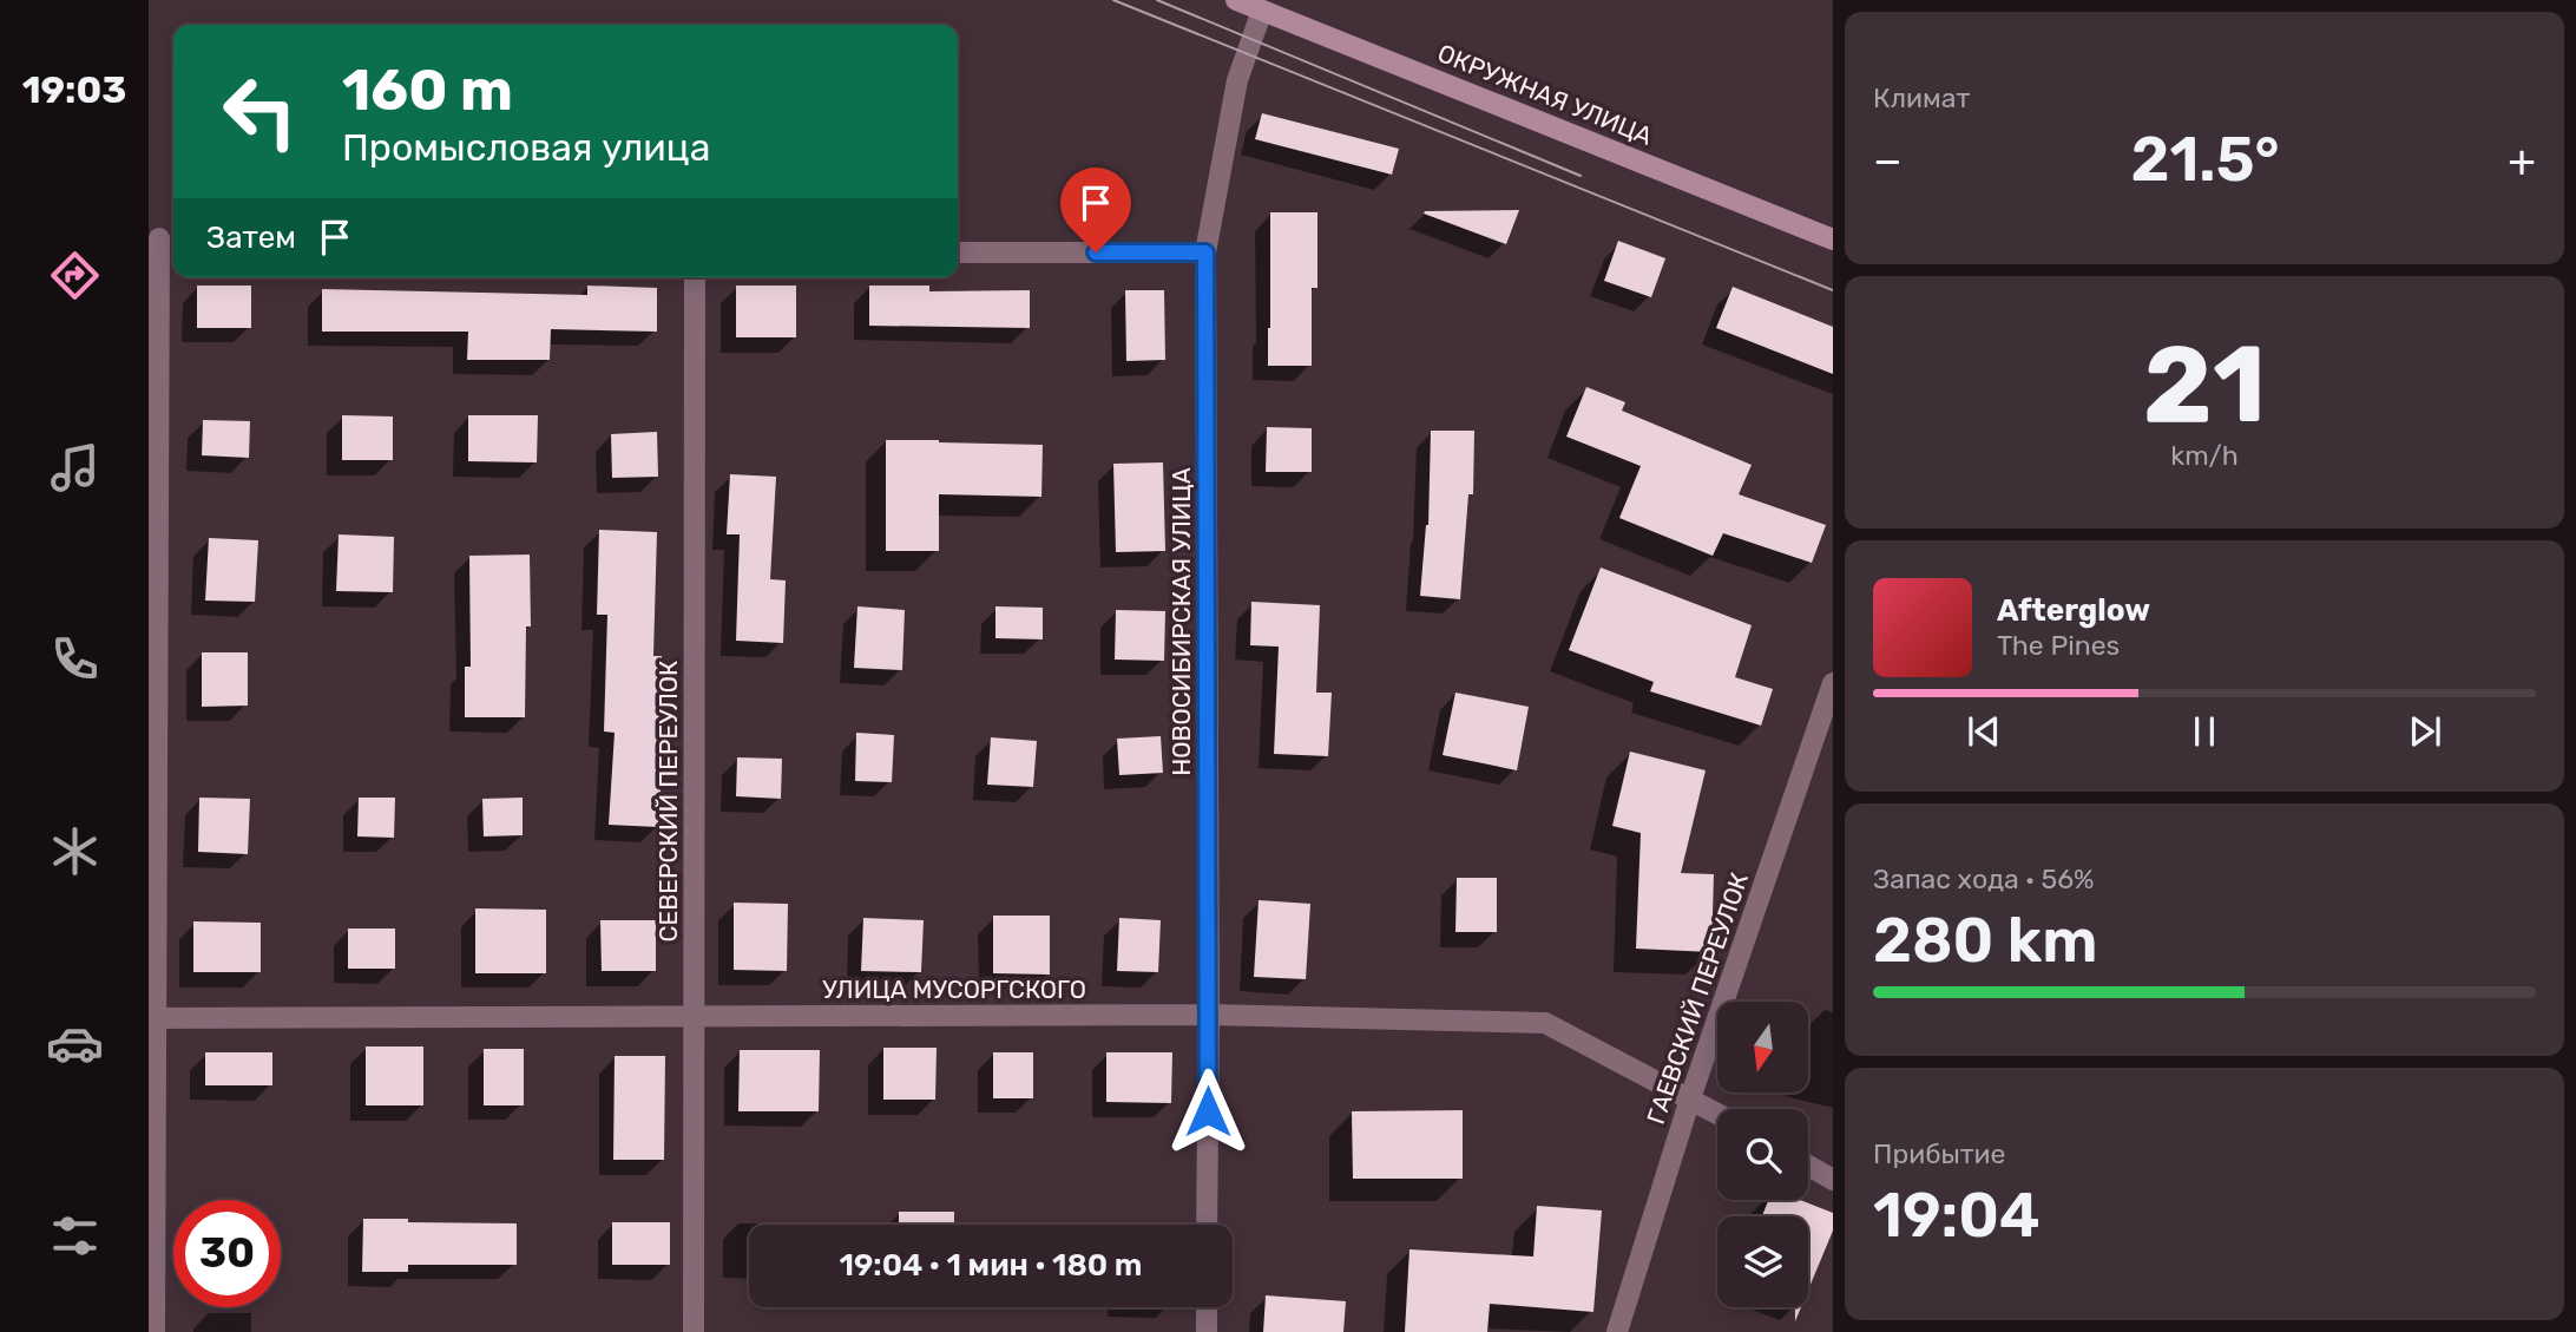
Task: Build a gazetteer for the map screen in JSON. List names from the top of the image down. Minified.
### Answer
{"streets":{"main road":["ОКРУЖНАЯ УЛИЦА"],"street":["НОВОСИБИРСКАЯ УЛИЦА","СЕВЕРСКИЙ ПЕРЕУЛОК","УЛИЦА МУСОРГСКОГО","ГАЕВСКИЙ ПЕРЕУЛОК"]},"crossings":[["ОКРУЖНАЯ УЛИЦА","НОВОСИБИРСКАЯ УЛИЦА"],["НОВОСИБИРСКАЯ УЛИЦА","УЛИЦА МУСОРГСКОГО"],["СЕВЕРСКИЙ ПЕРЕУЛОК","УЛИЦА МУСОРГСКОГО"],["УЛИЦА МУСОРГСКОГО","ГАЕВСКИЙ ПЕРЕУЛОК"]],"north":"bottom","page":{"tabs":"19:03","tile":["Климат",["21","km/h"],["Запас хода · 56%","280 km"],["Прибытие","19:04"]],"turn":["160 m","Промысловая улица"],"heat":["−","21.5°","+"],"then":"Затем","song":["Afterglow","The Pines"],"limit":"30","trip":"19:04 · 1 мин · 180 m"}}
